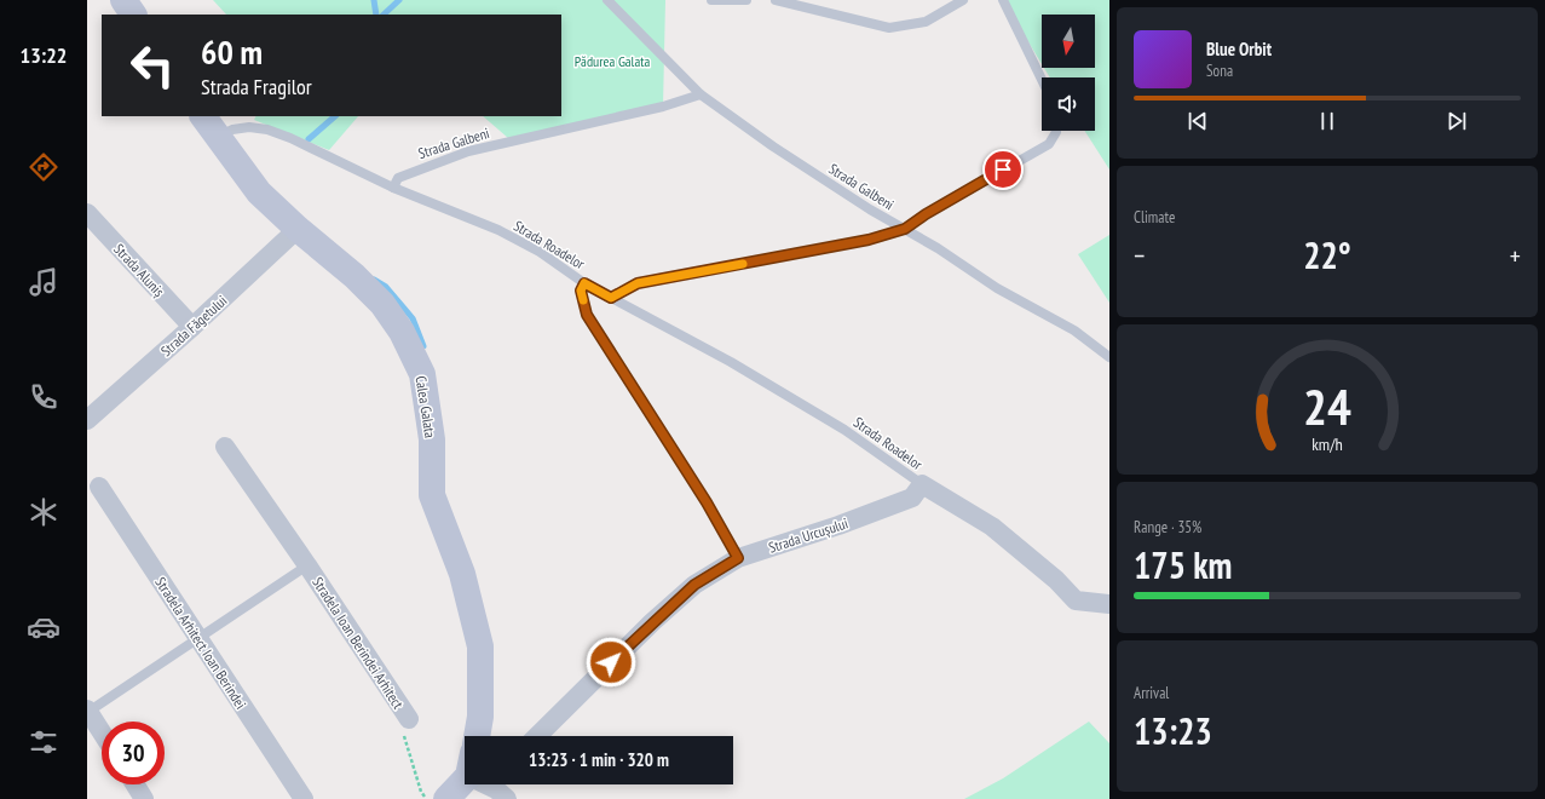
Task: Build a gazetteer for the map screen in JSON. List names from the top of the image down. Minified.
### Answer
{"streets":{"street":["Strada Aluniș","Strada Făgetului","Calea Galata","Strada Urcușului","Stradela Arhitect Ioan Berindei","Stradela Ioan Berindei Arhitect"],"lane":["Strada Galbeni","Strada Roadelor"]},"crossings":[["Strada Galbeni","Strada Roadelor"],["Strada Roadelor","Calea Galata"],["Strada Roadelor","Strada Urcușului"],["Strada Aluniș","Strada Făgetului"],["Strada Făgetului","Calea Galata"],["Stradela Arhitect Ioan Berindei","Stradela Ioan Berindei Arhitect"]],"parks":["Pădurea Galata"],"north":"bottom","page":{"tabs":"13:22","turn":["60 m","Strada Fragilor"],"song":["Blue Orbit","Sona"],"tile":["Climate",["Range · 35%","175 km"],["Arrival","13:23"]],"heat":["−","22°","+"],"limit":"30","trip":"13:23 · 1 min · 320 m","gauge":["24","km/h"]}}
